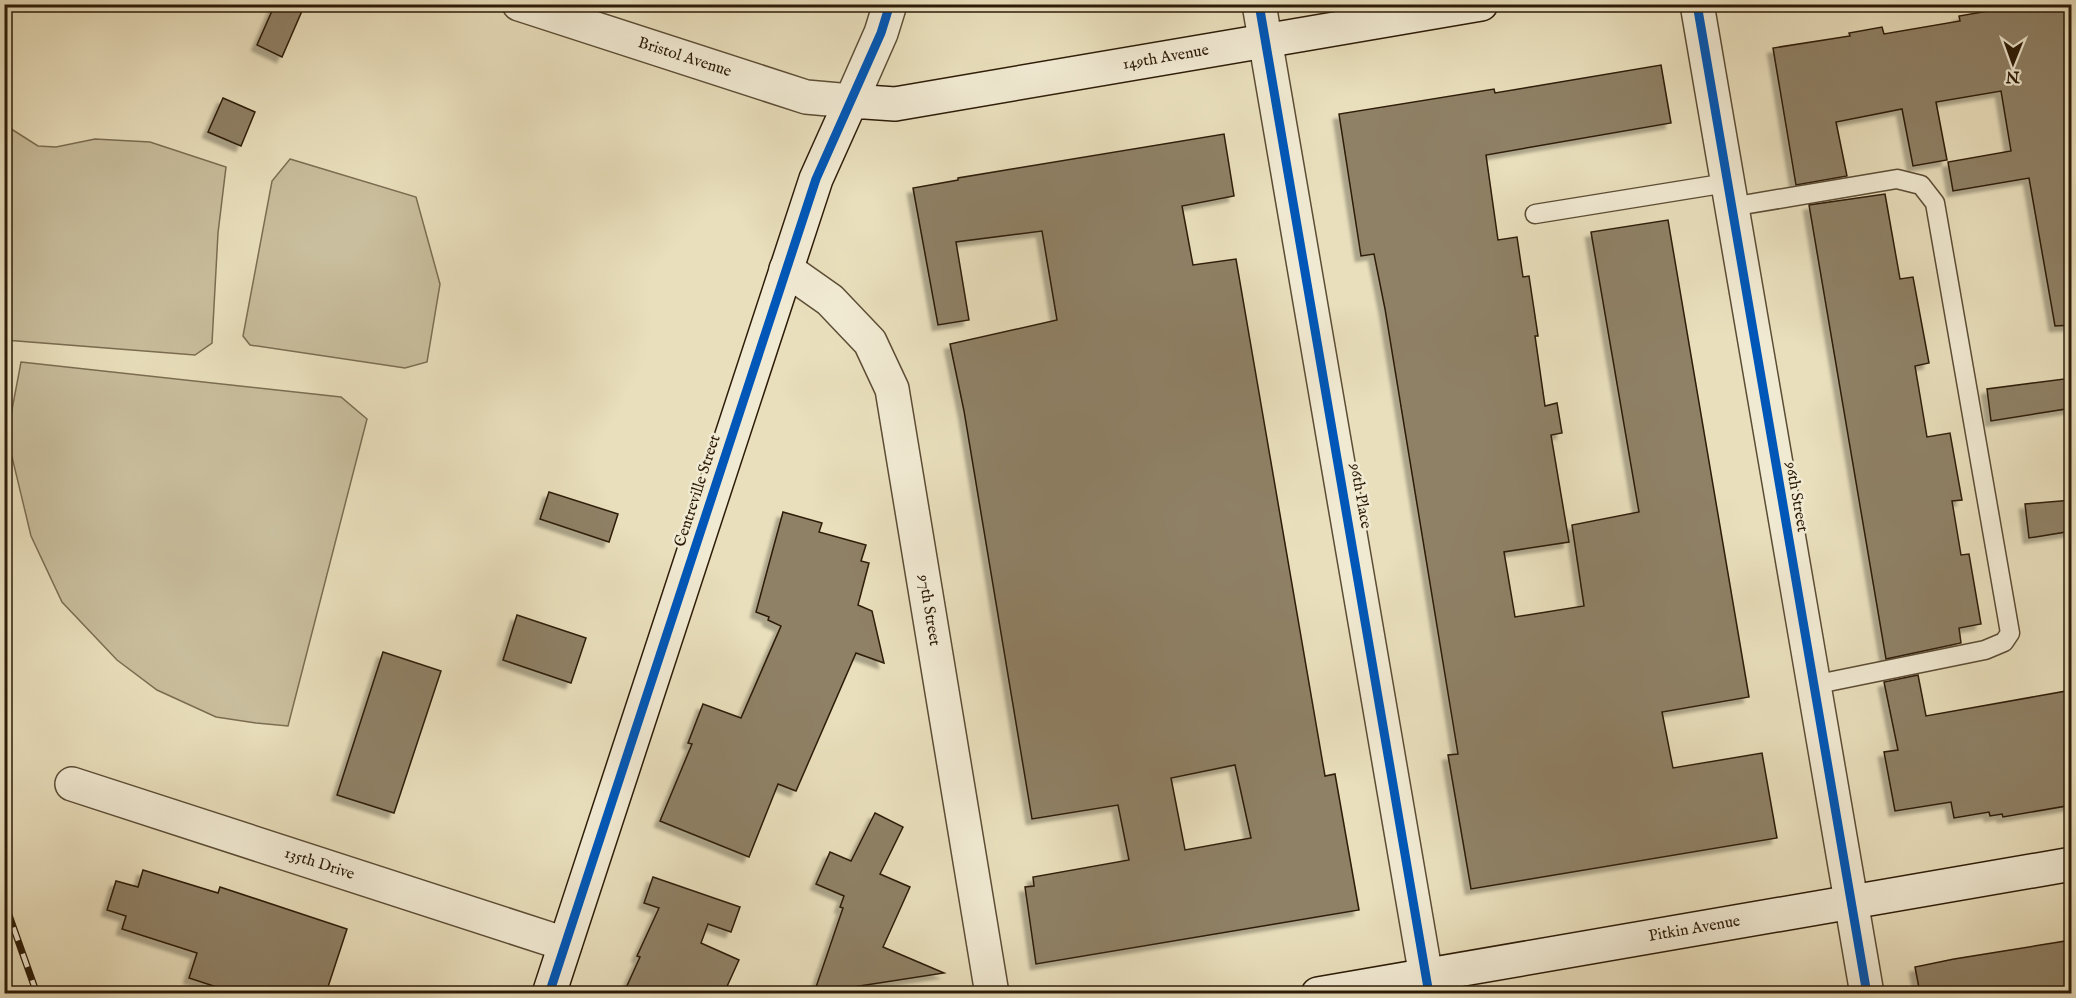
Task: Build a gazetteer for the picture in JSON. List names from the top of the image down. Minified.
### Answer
{"streets":{"street":["Bristol Avenue","149th Avenue","Centreville Street","96th Place","96th Street","97th Street","135th Drive","Pitkin Avenue"]},"crossings":[["Bristol Avenue","149th Avenue"],["Bristol Avenue","Centreville Street"],["149th Avenue","Centreville Street"],["149th Avenue","96th Place"],["Centreville Street","97th Street"],["Centreville Street","135th Drive"],["96th Place","Pitkin Avenue"],["96th Street","Pitkin Avenue"]],"north":"bottom"}
